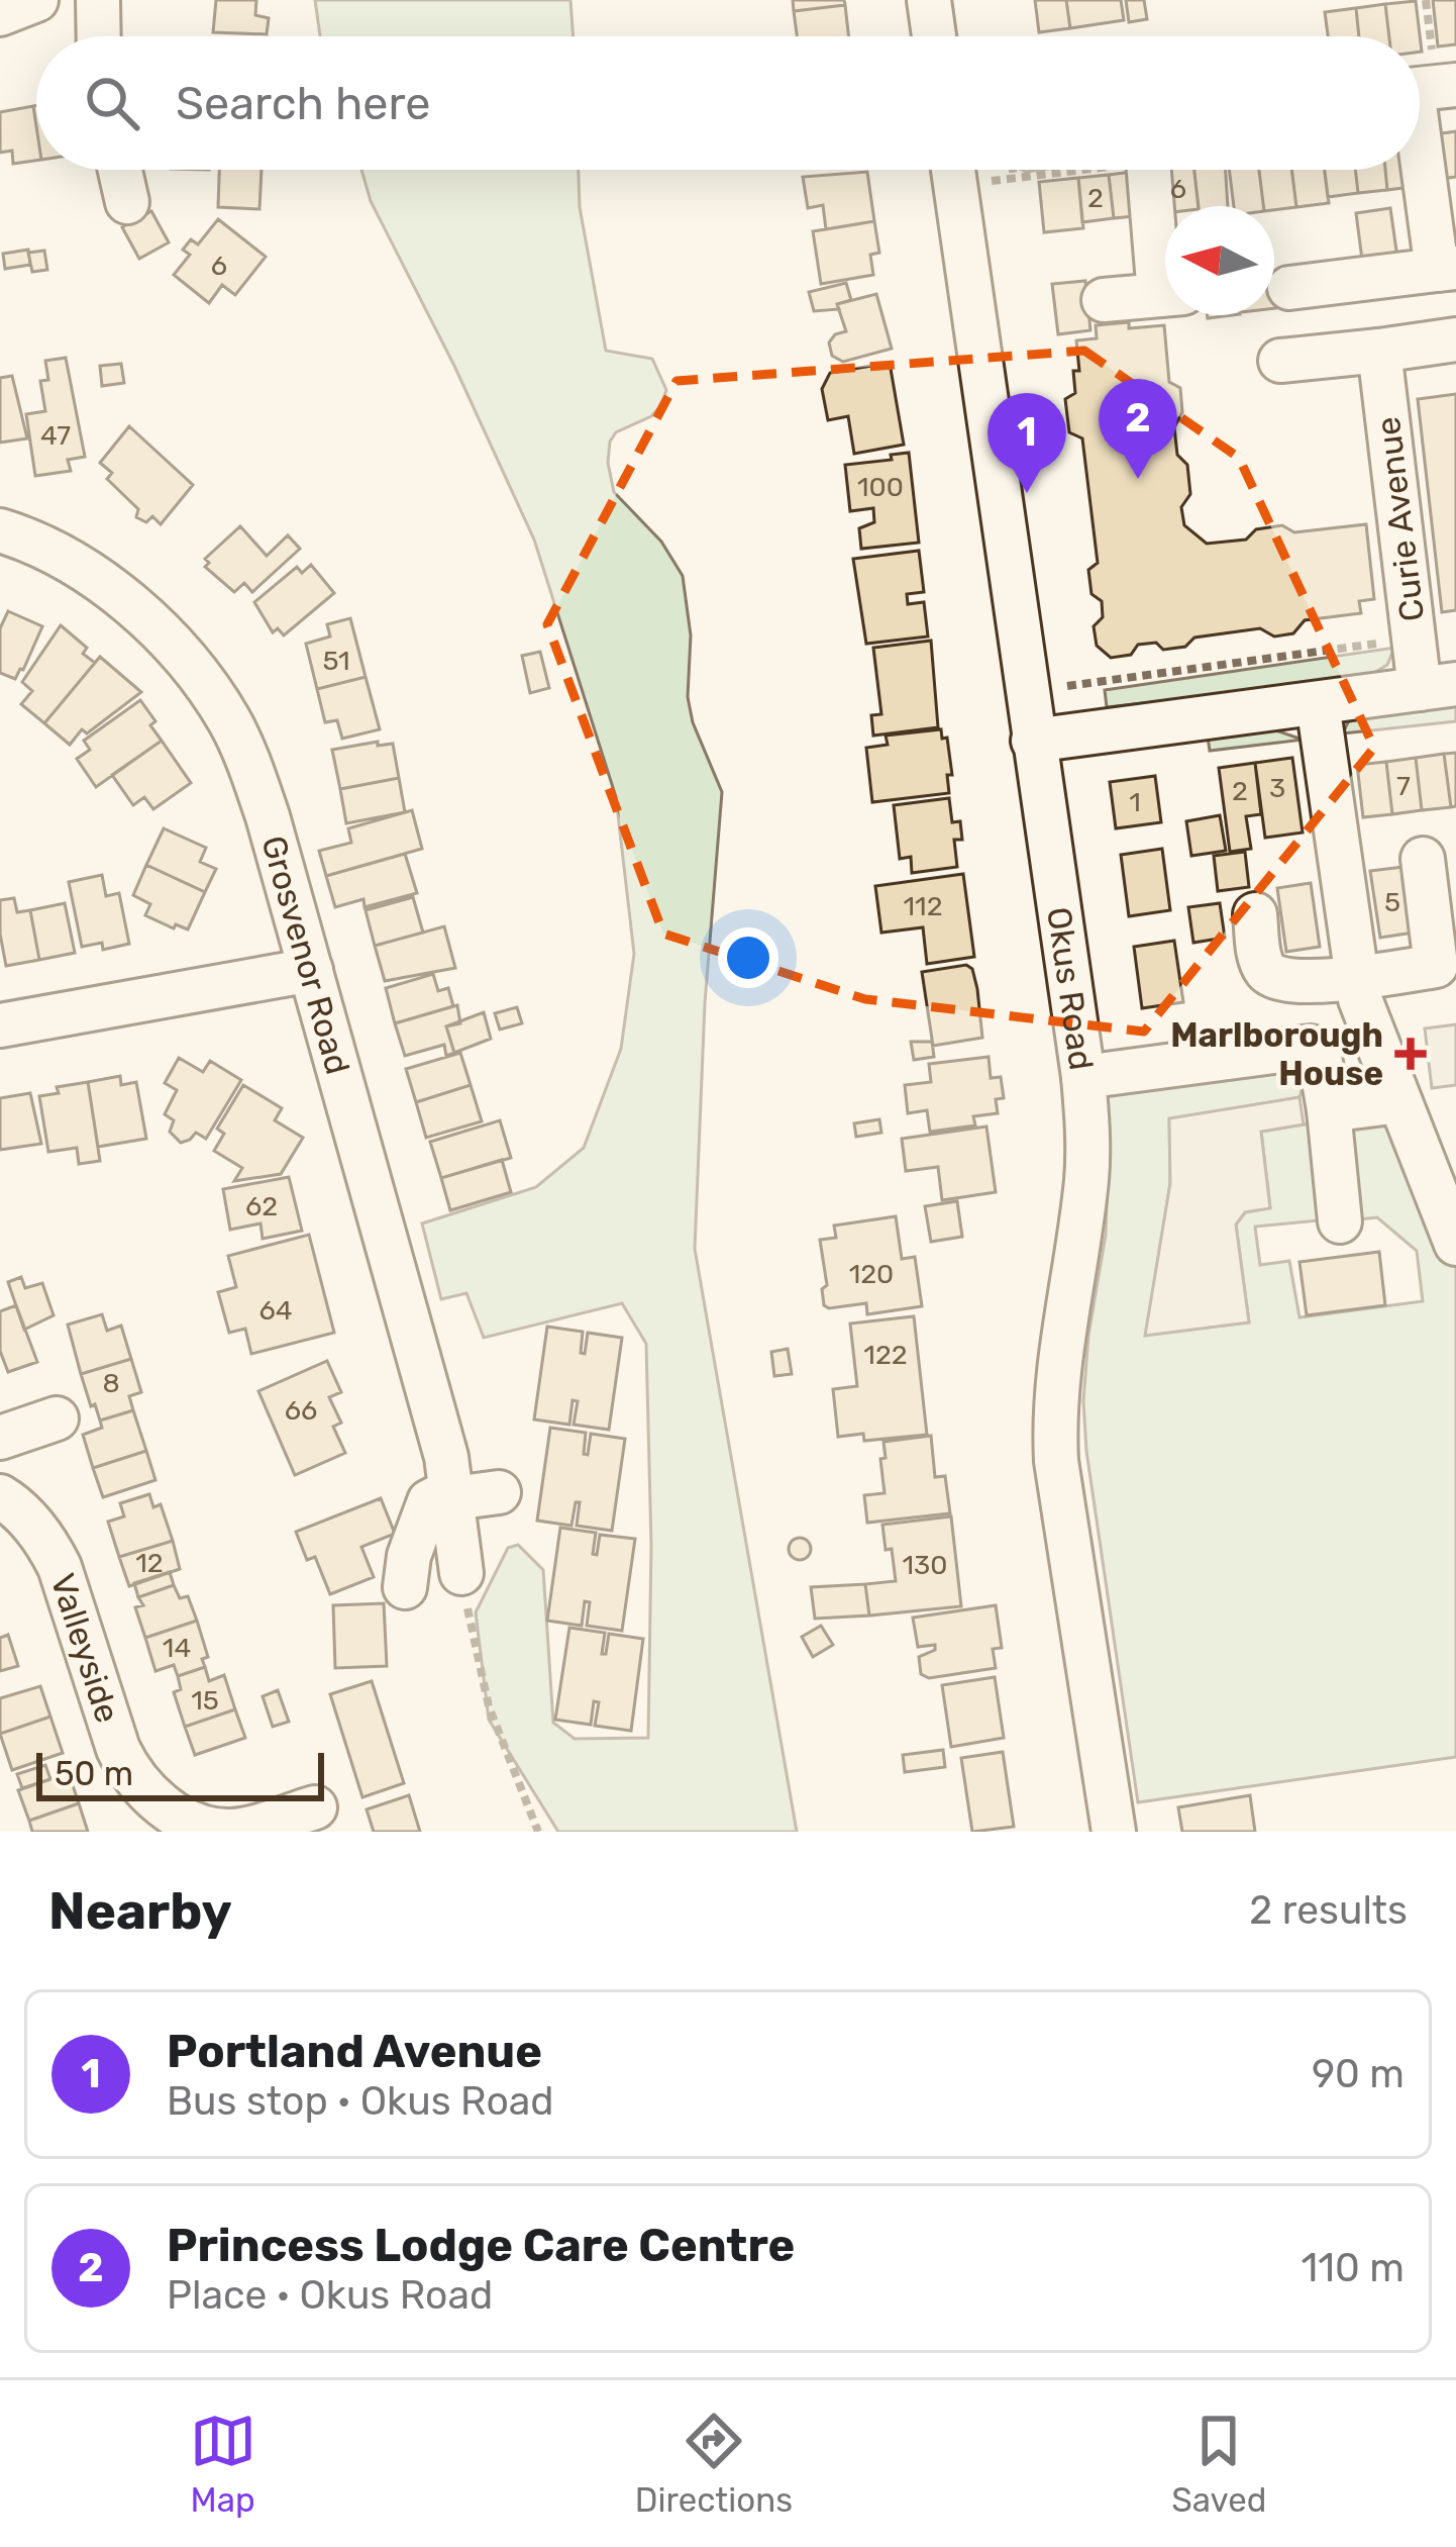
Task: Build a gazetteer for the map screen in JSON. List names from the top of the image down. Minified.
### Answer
{"streets":{"street":["Curie Avenue","Grosvenor Road","Okus Road","Valleyside"]},"crossings":[["Curie Avenue","Okus Road"]],"places":{"health":["Marlborough House"]},"house_numbers":["6","2","6","47","100","51","7","3","2","1","5","112","62","120","64","122","8","66","12","130","14","15"],"scale_bar":"50 m","north":"left","page":{"search":"Search here","pins":["2","1"],"scale":"50 m","heading":["Nearby","2 results"],"list":[{"mark":"1","name":"Portland Avenue","note":"Bus stop · Okus Road","value":"90 m"},{"mark":"2","name":"Princess Lodge Care Centre","note":"Place · Okus Road","value":"110 m"}],"nav":["Map","Directions","Saved"]}}
